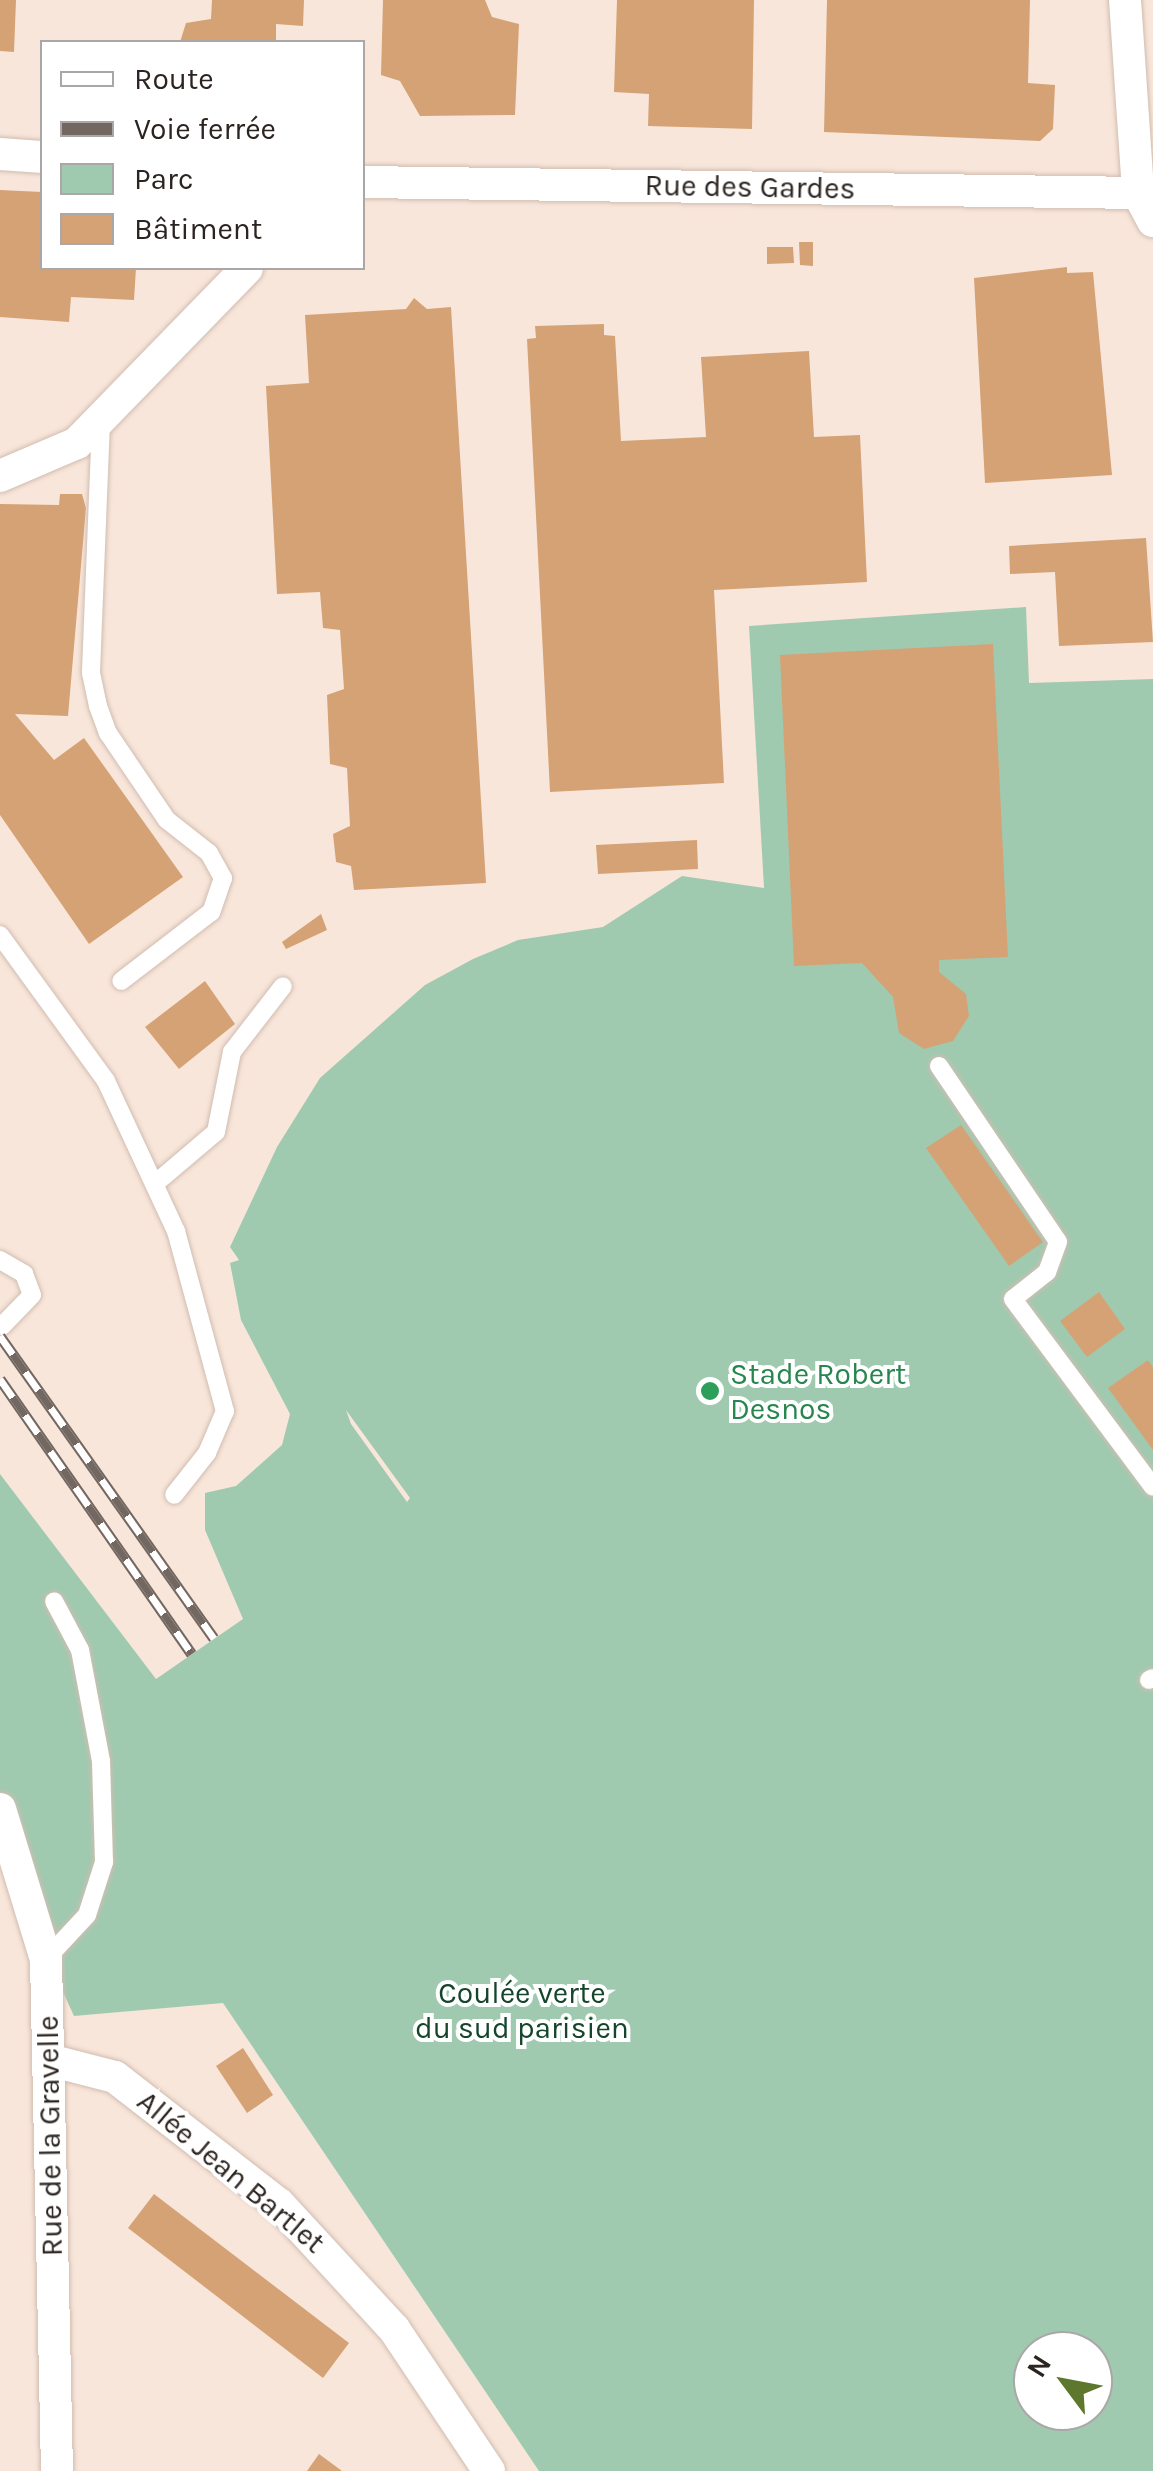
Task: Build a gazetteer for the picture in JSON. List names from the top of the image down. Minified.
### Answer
{"streets":{"street":["Rue des Gardes","Rue de la Gravelle","Allée Jean Bartlet"]},"crossings":[["Rue de la Gravelle","Allée Jean Bartlet"]],"parks":["Coulée verte du sud parisien"],"places":["Stade Robert Desnos"],"legend":["Route","Voie ferrée","Parc","Bâtiment"],"north":"top left"}
